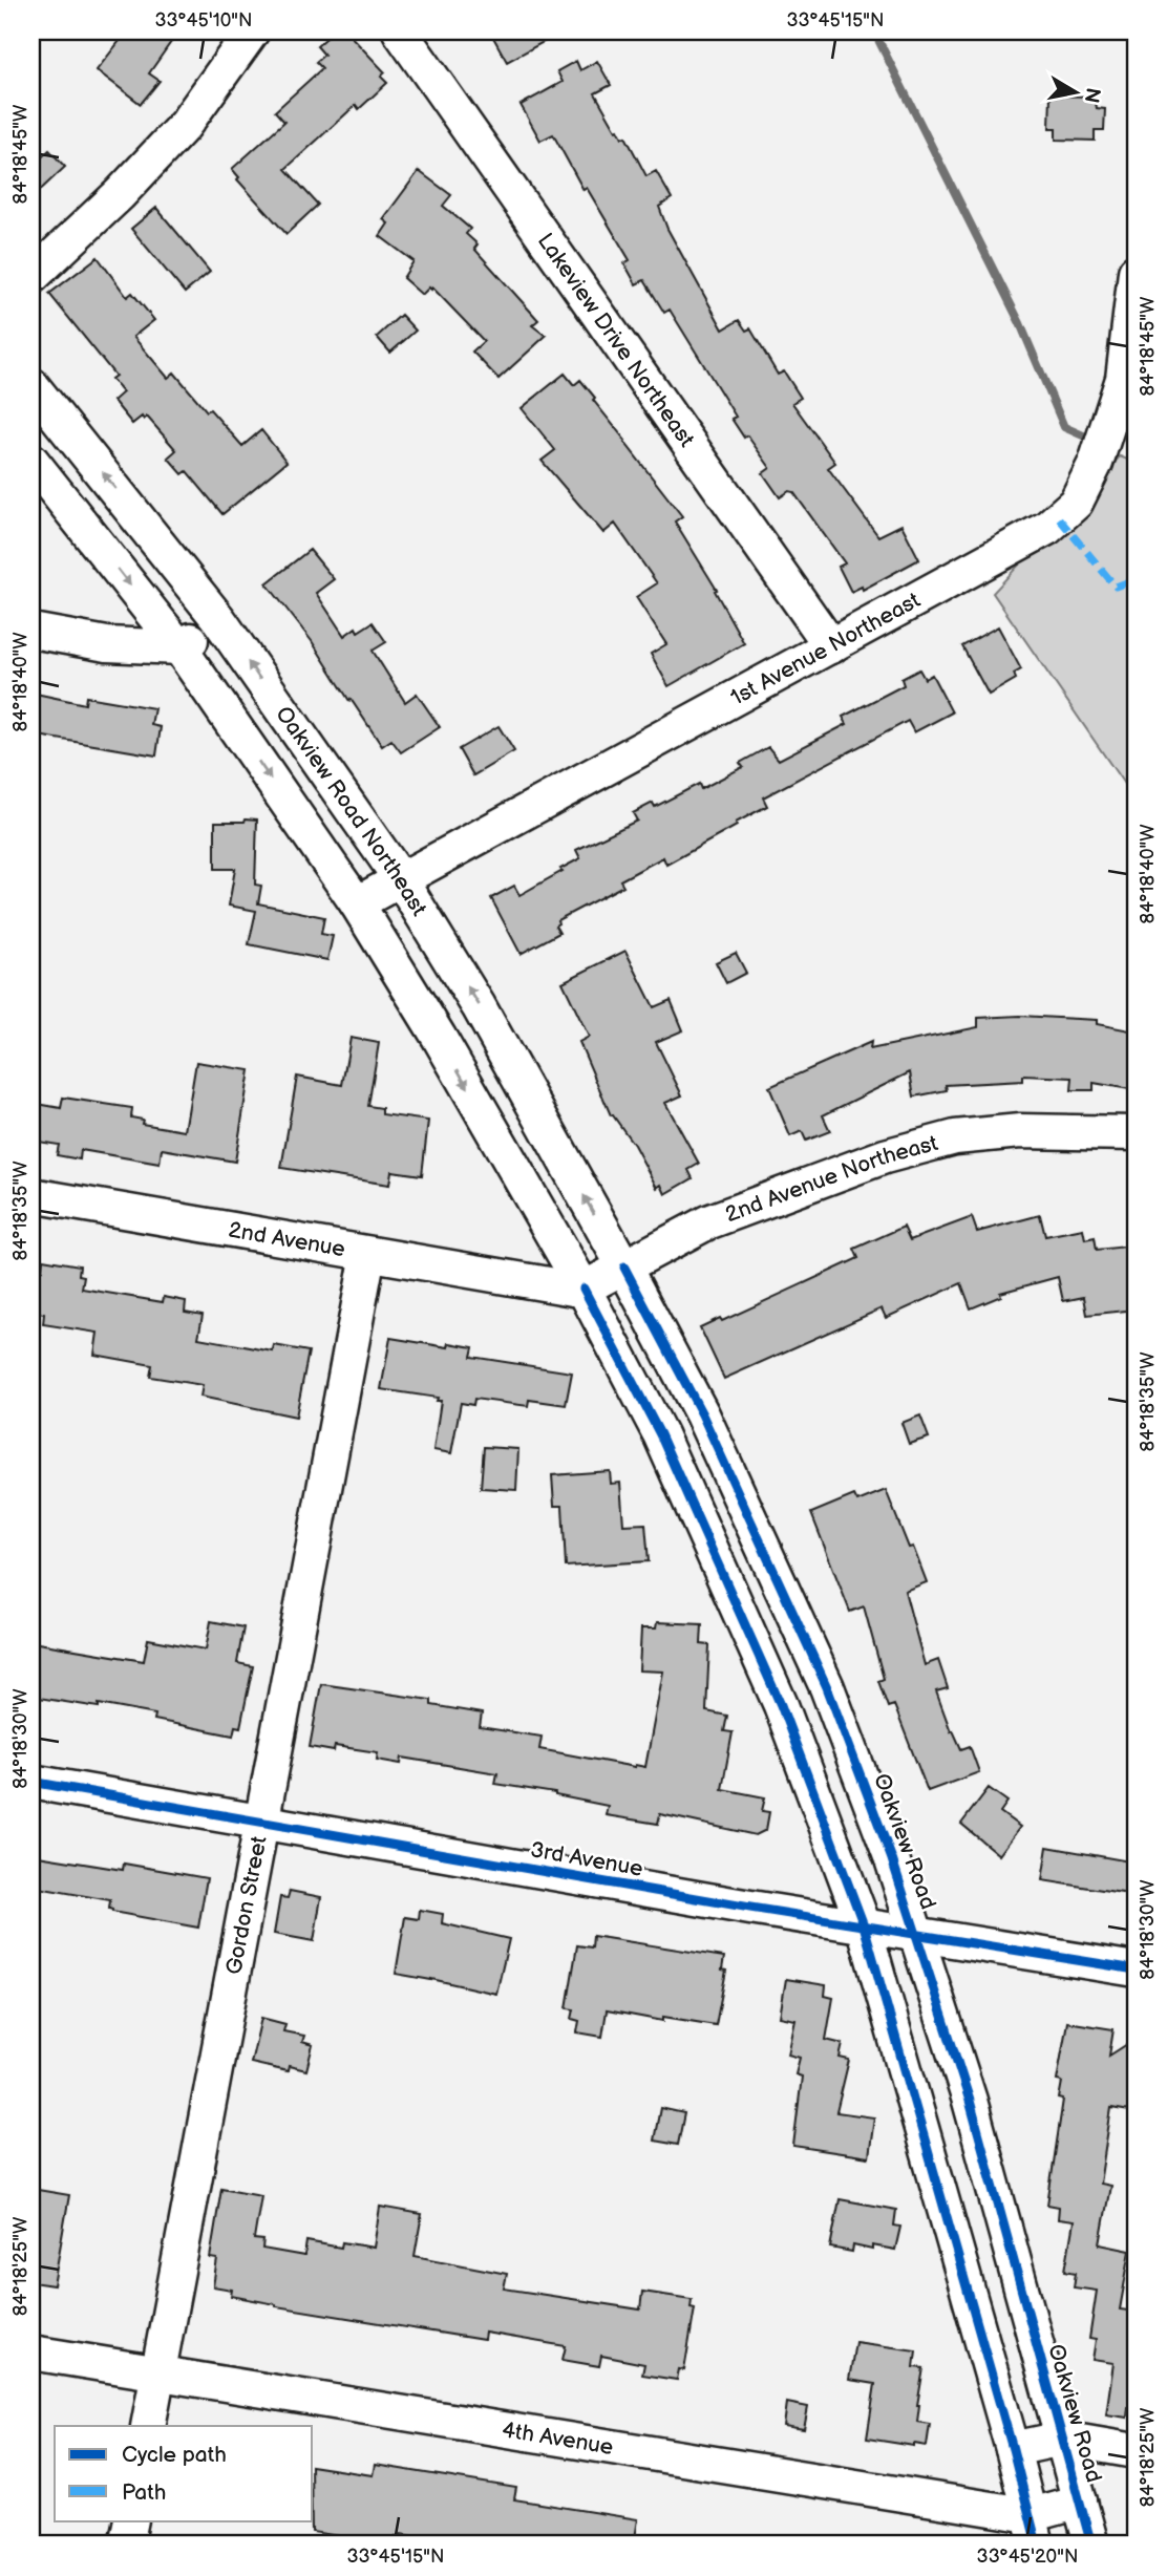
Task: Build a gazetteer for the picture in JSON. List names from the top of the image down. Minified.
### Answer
{"streets":{"street":["Lakeview Drive Northeast","1st Avenue Northeast","Oakview Road Northeast","2nd Avenue Northeast","2nd Avenue","Oakview Road","3rd Avenue","Gordon Street","4th Avenue"]},"crossings":[["Lakeview Drive Northeast","1st Avenue Northeast"],["1st Avenue Northeast","Oakview Road Northeast"],["Oakview Road Northeast","2nd Avenue Northeast"],["Oakview Road Northeast","Oakview Road"],["2nd Avenue Northeast","2nd Avenue"],["2nd Avenue Northeast","Oakview Road"],["2nd Avenue","Gordon Street"],["Oakview Road","3rd Avenue"],["Oakview Road","4th Avenue"],["3rd Avenue","Gordon Street"],["Gordon Street","4th Avenue"]],"legend":["Cycle path","Path"],"north":"right","coordinates":["33°45'10\"N","33°45'15\"N","84°18'45\"W","84°18'40\"W","84°18'35\"W","84°18'30\"W","84°18'25\"W","33°45'20\"N"]}
